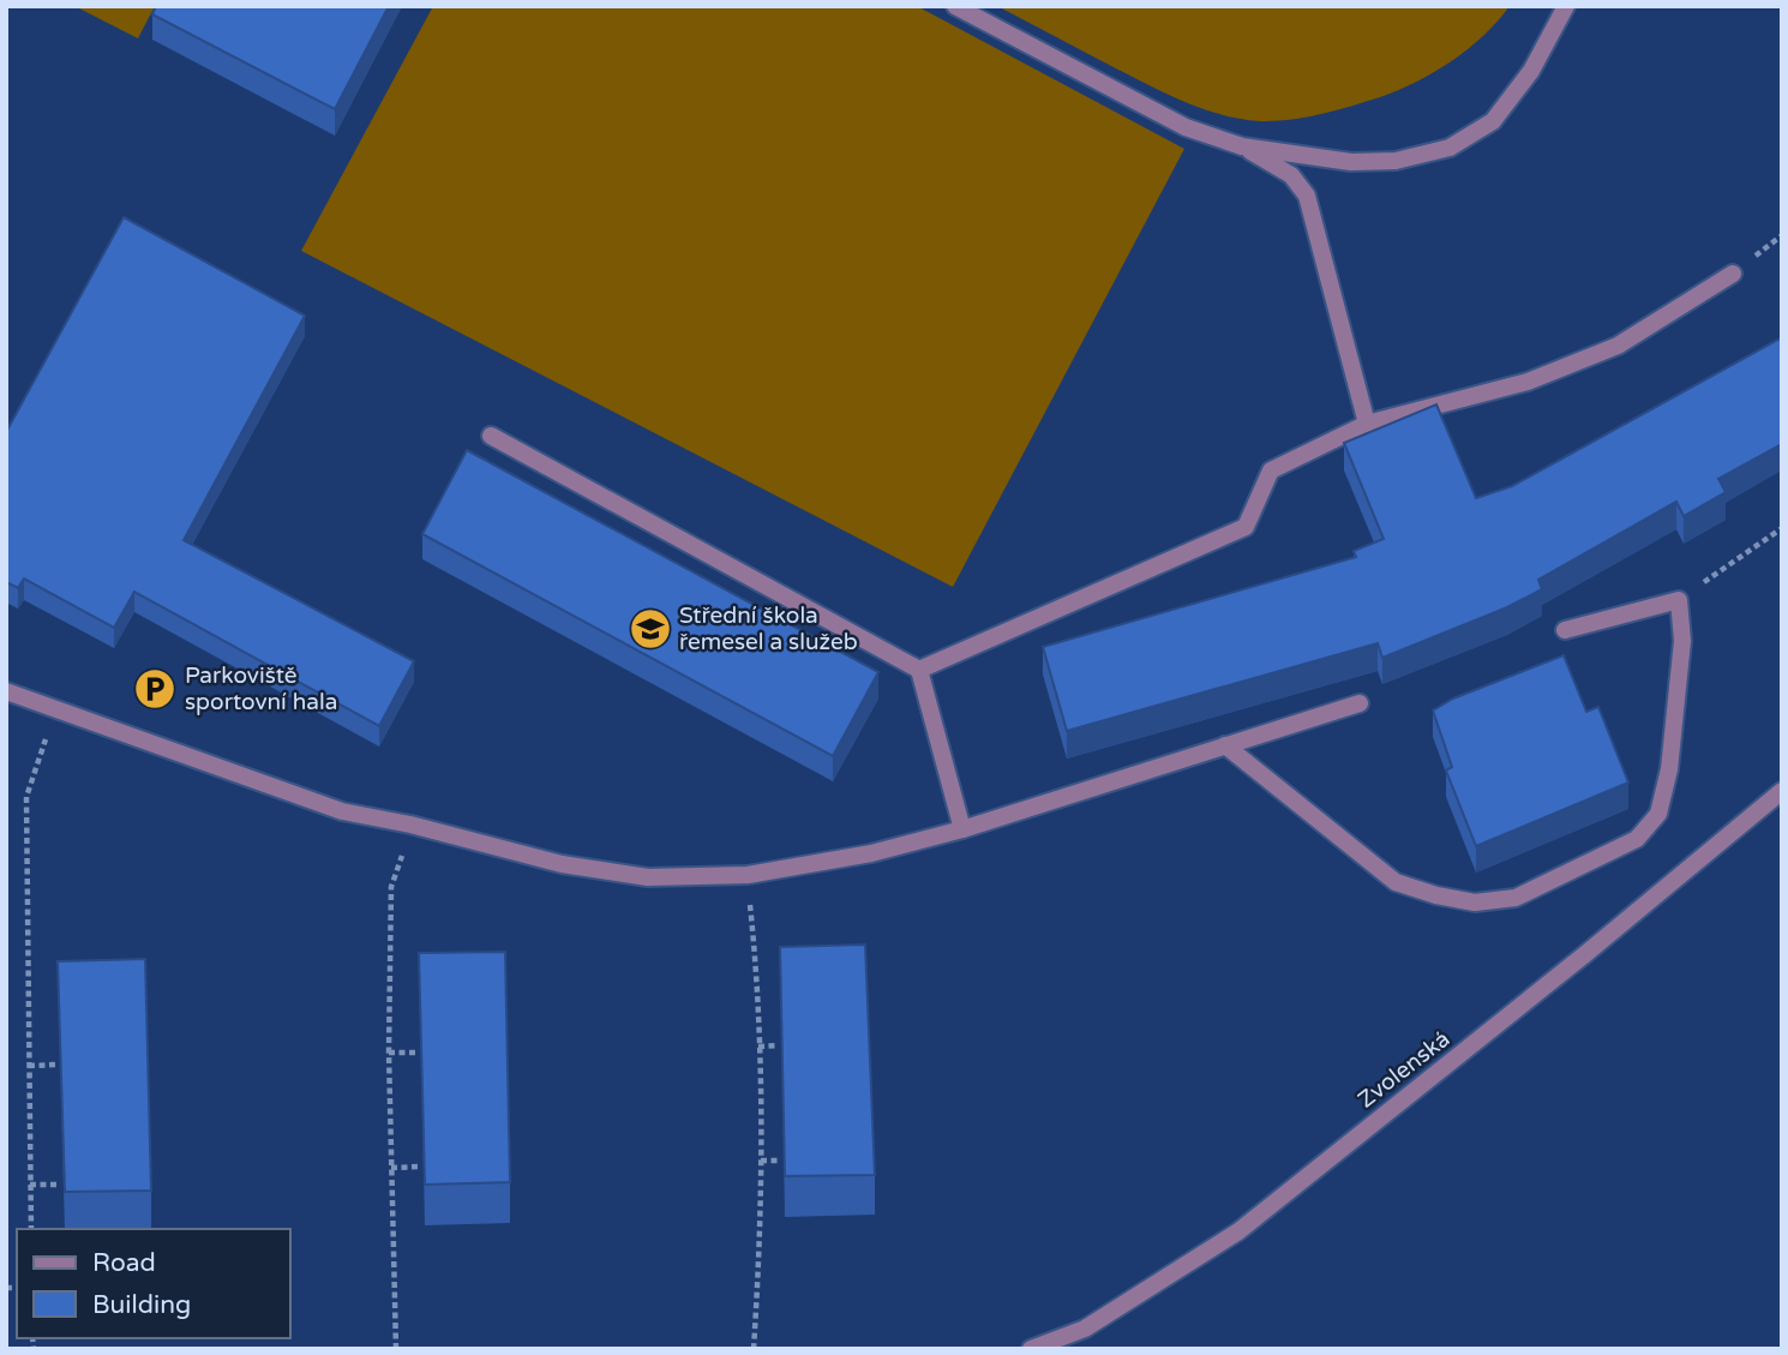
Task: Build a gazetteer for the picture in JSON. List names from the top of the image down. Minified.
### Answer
{"streets":{"street":["Zvolenská"]},"places":{"school or university":["Střední škola řemesel a služeb"],"parking":["Parkoviště sportovní hala"]},"legend":["Road","Building"]}
